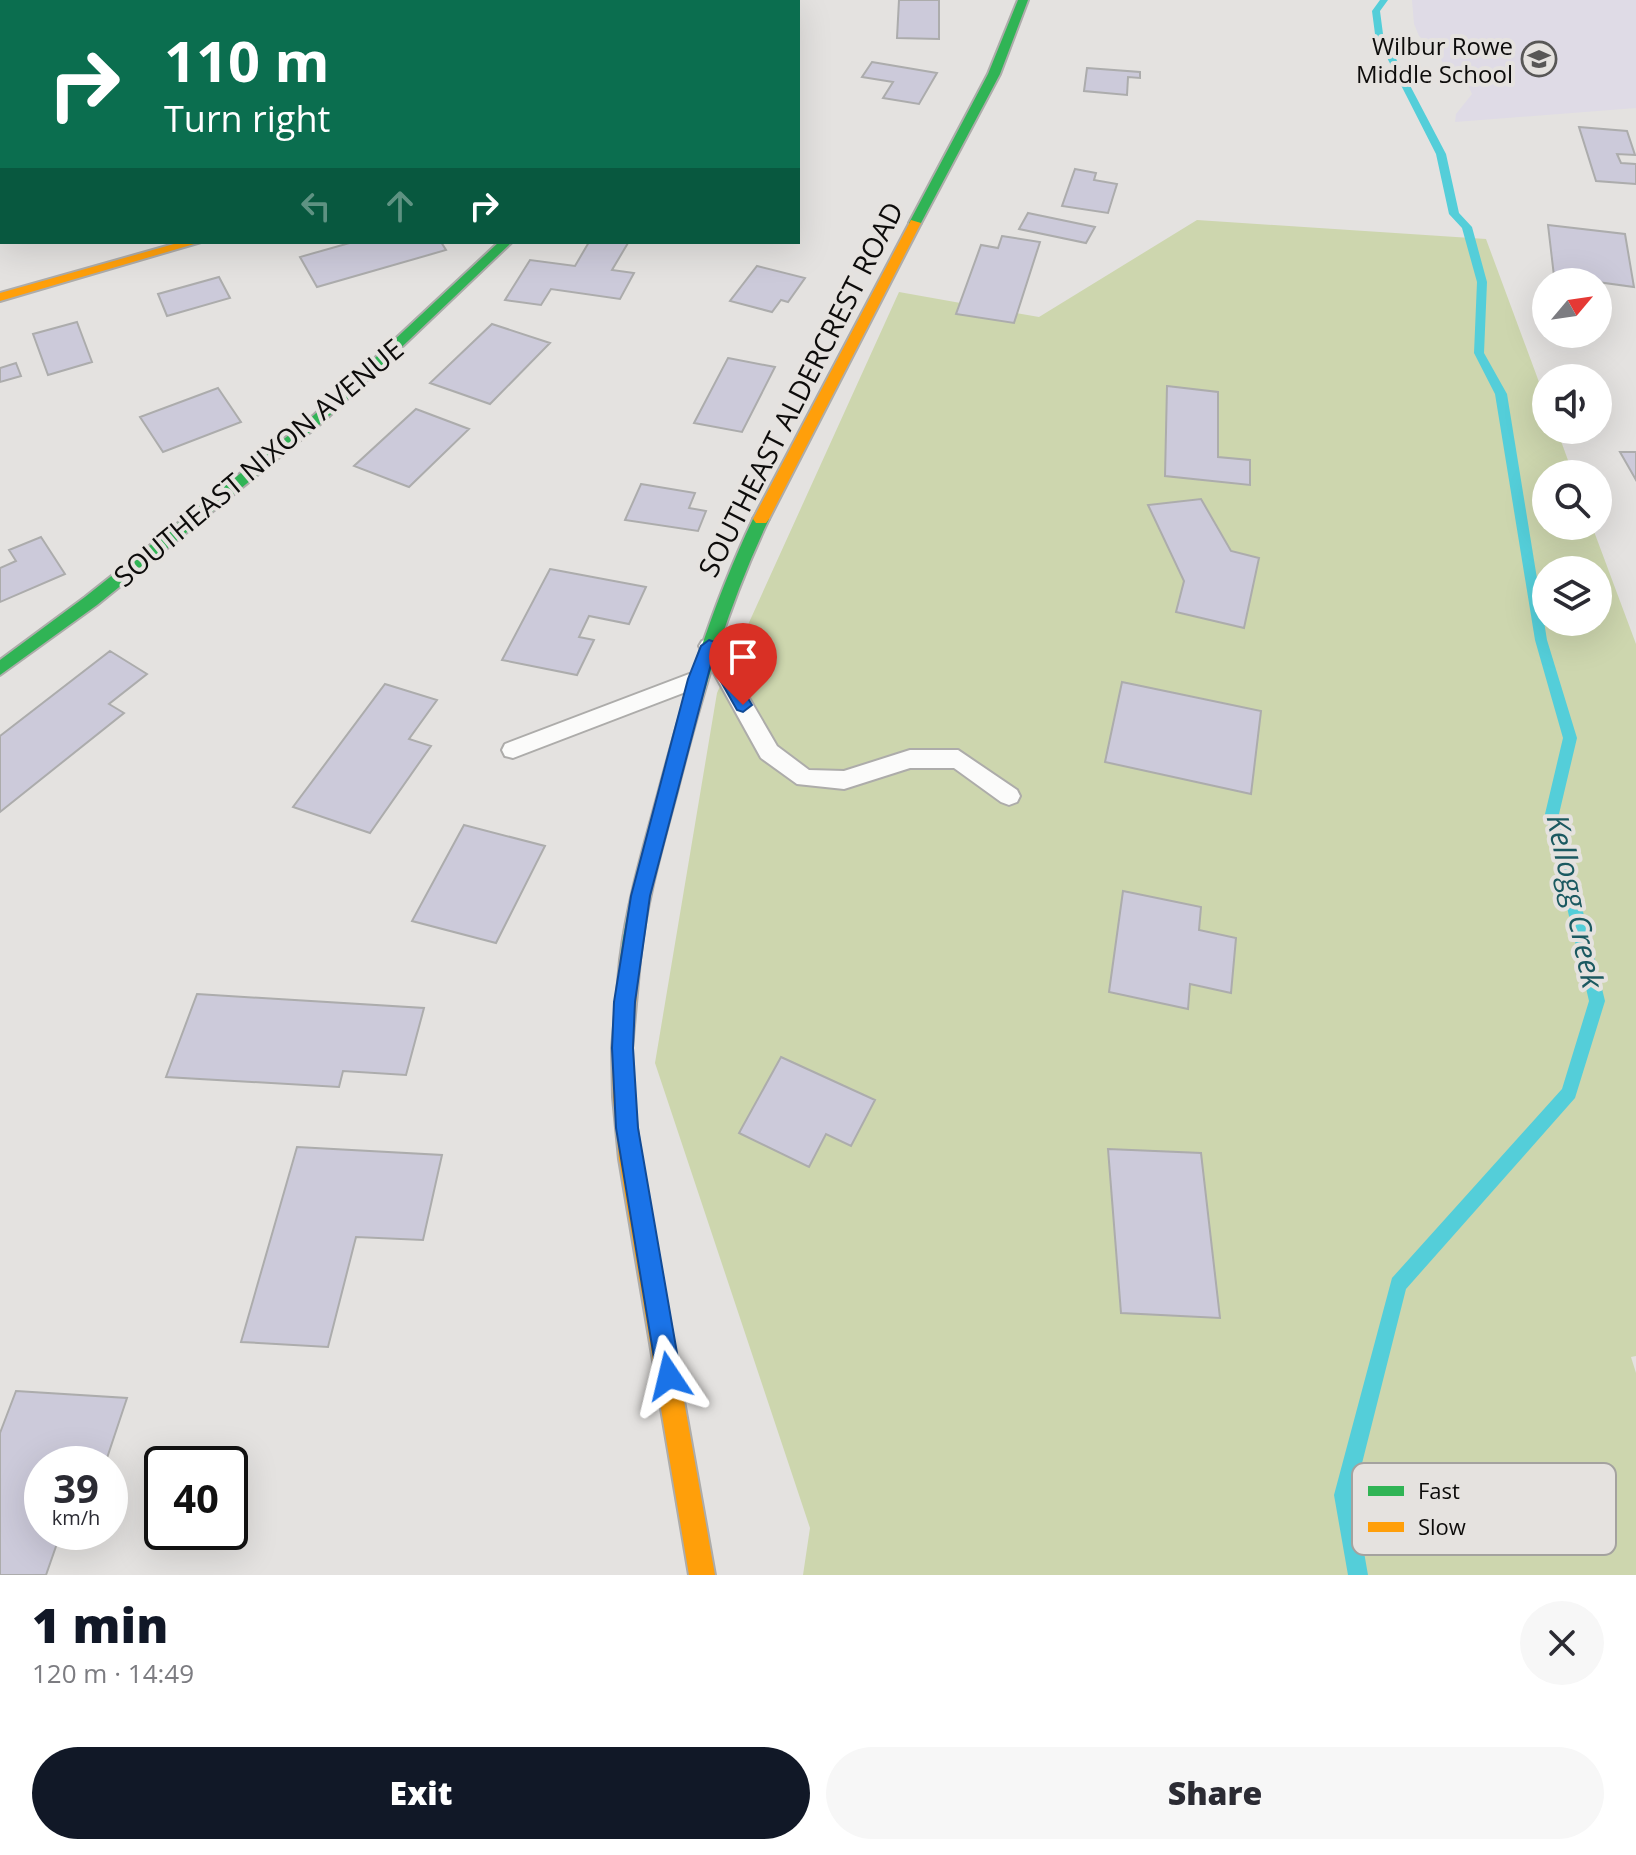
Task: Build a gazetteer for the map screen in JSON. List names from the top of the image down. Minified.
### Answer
{"streets":{"street":["SOUTHEAST ALDERCREST ROAD","SOUTHEAST NIXON AVENUE"]},"water":["Kellogg Creek"],"places":{"school or university":["Wilbur Rowe Middle School"]},"legend":["Fast","Slow"],"north":"top right","page":{"turn":["110 m","Turn right"],"speed":"39 km/h","limit":"40","heading":["1 min","120 m · 14:49"],"buttons":["Exit","Share"]}}
